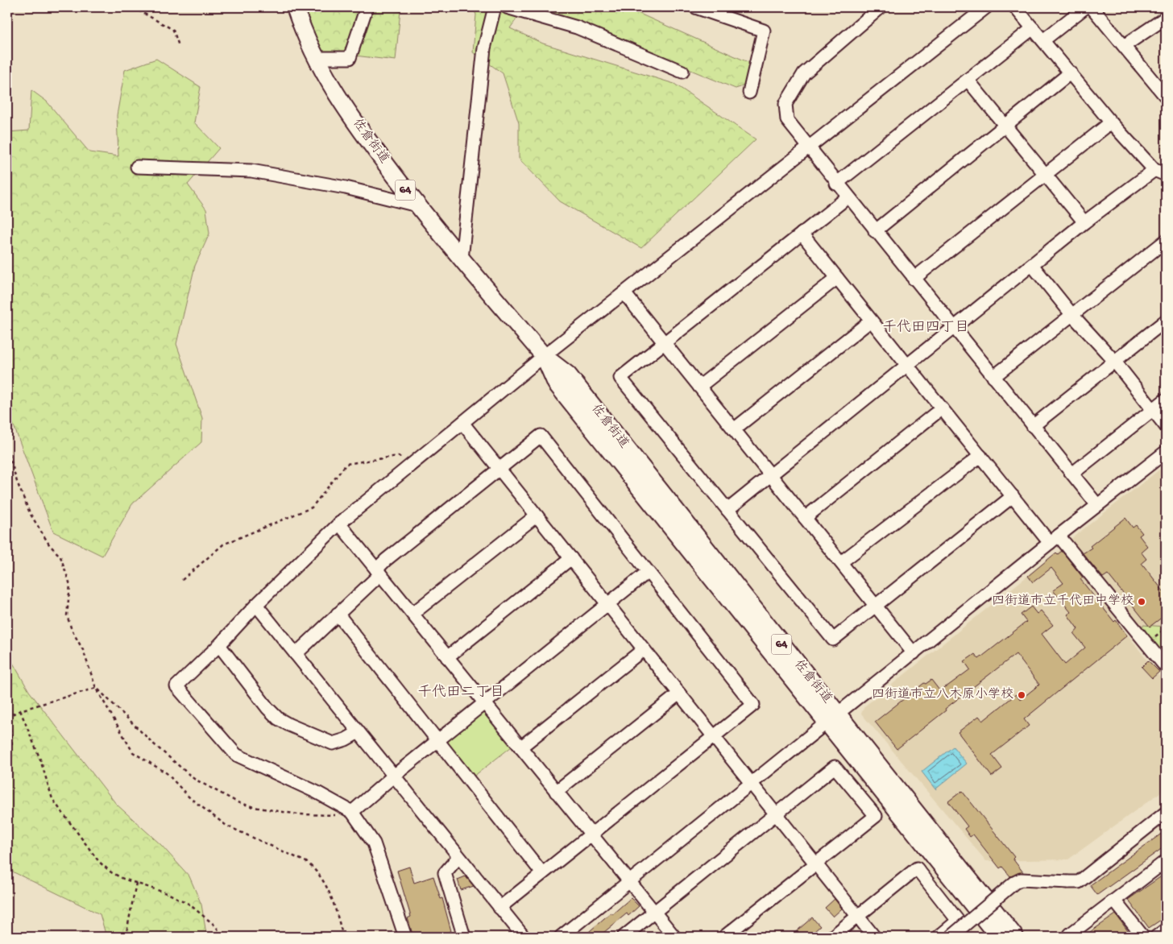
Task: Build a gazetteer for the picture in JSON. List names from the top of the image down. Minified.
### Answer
{"streets":{"main road":["佐倉街道","64"]},"districts":["千代田四丁目","千代田二丁目"],"places":["四街道市立千代田中学校","四街道市立八木原小学校"]}
